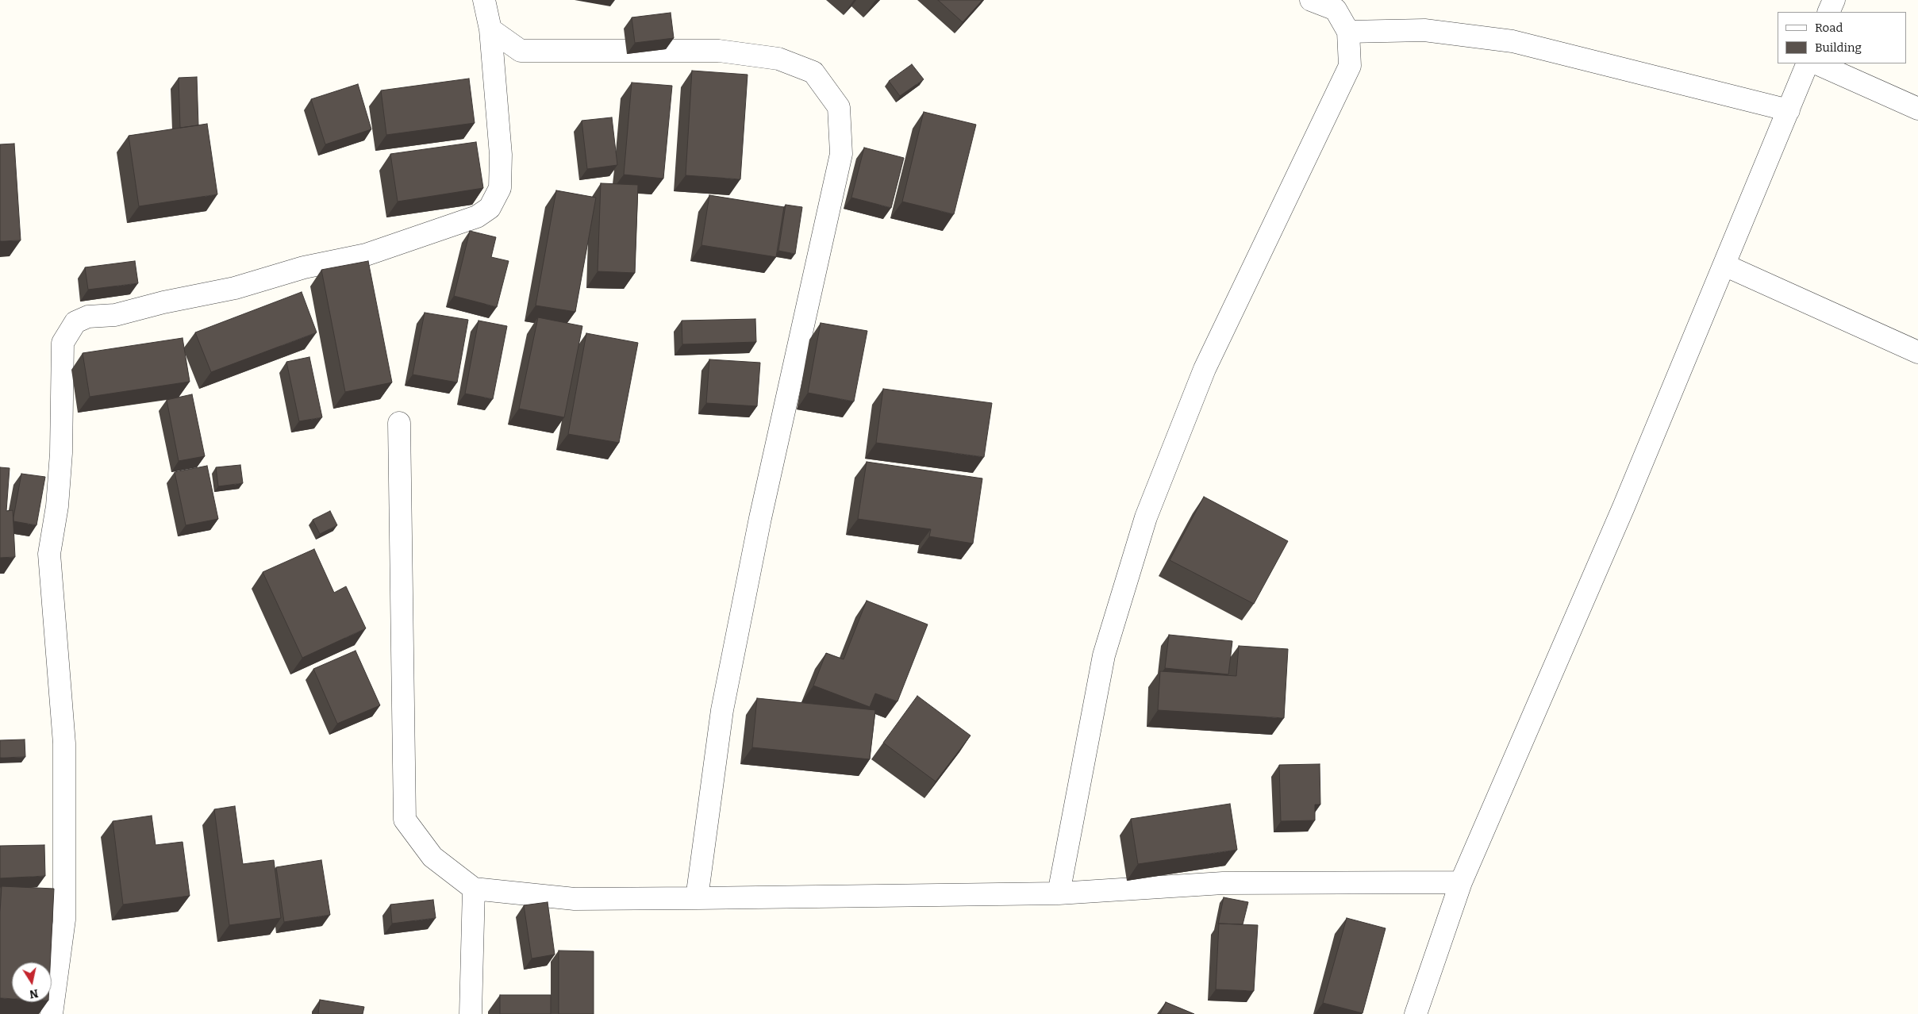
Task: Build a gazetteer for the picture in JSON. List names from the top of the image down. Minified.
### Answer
{"legend":["Road","Building"],"north":"bottom"}
